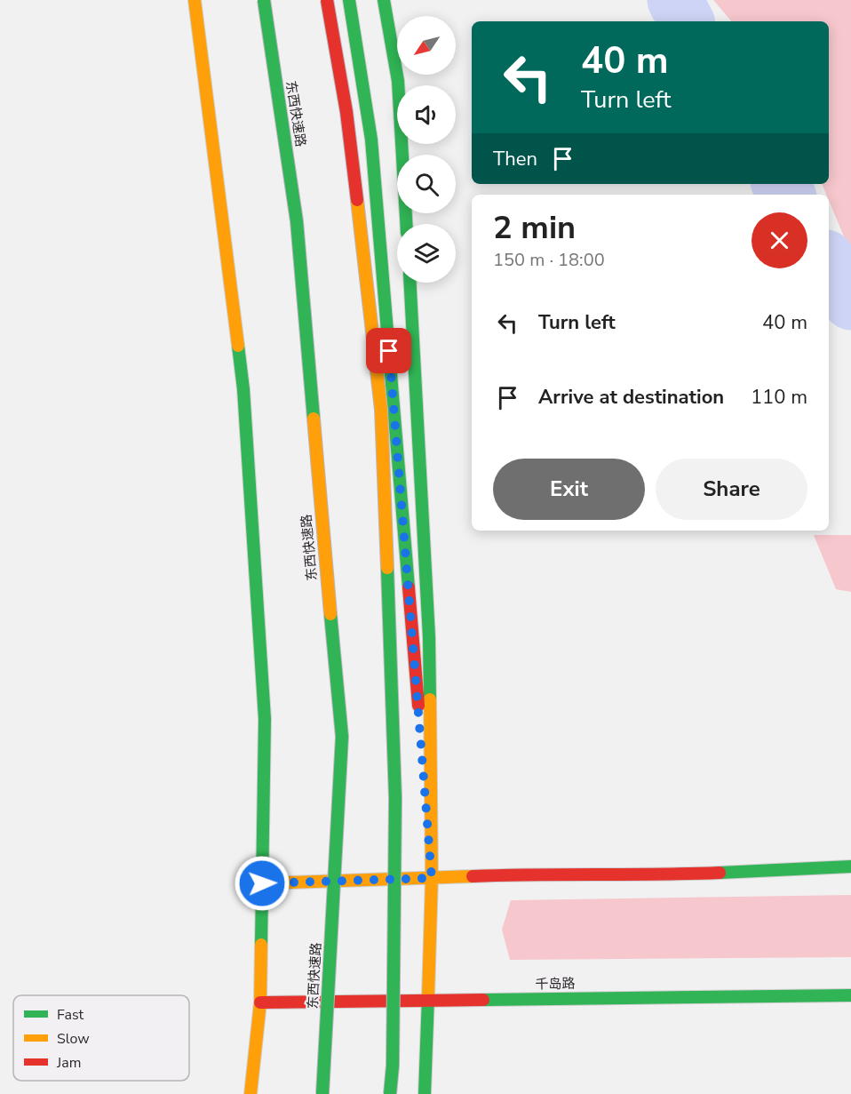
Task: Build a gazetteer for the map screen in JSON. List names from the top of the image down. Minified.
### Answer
{"streets":{"main road":["东西快速路","千岛路"]},"legend":["Fast","Slow","Jam"],"north":"bottom left","page":{"turn":["40 m","Turn left"],"then":"Then","heading":["2 min","150 m · 18:00"],"list":[{"name":"Turn left","value":"40 m"},{"name":"Arrive at destination","value":"110 m"}],"buttons":["Exit","Share"]}}
